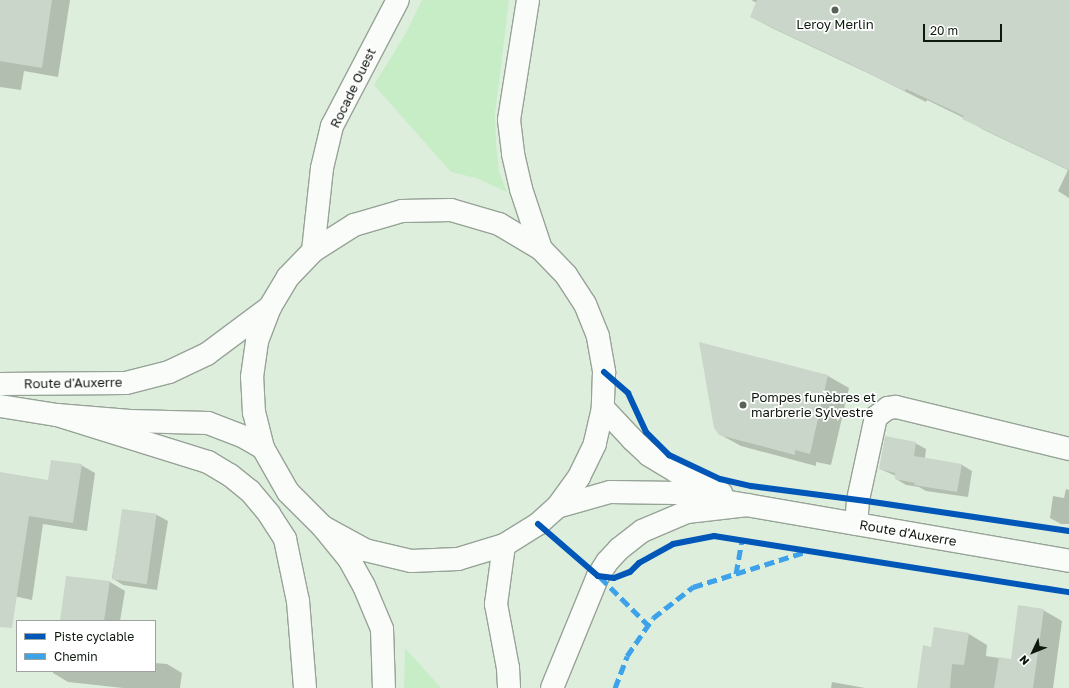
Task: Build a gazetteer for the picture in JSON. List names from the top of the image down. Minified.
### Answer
{"streets":{"main road":["Rocade Ouest","Route d'Auxerre"]},"places":["Leroy Merlin","Pompes funèbres et marbrerie Sylvestre"],"legend":["Piste cyclable","Chemin"],"scale_bar":"20 m","north":"bottom left"}
